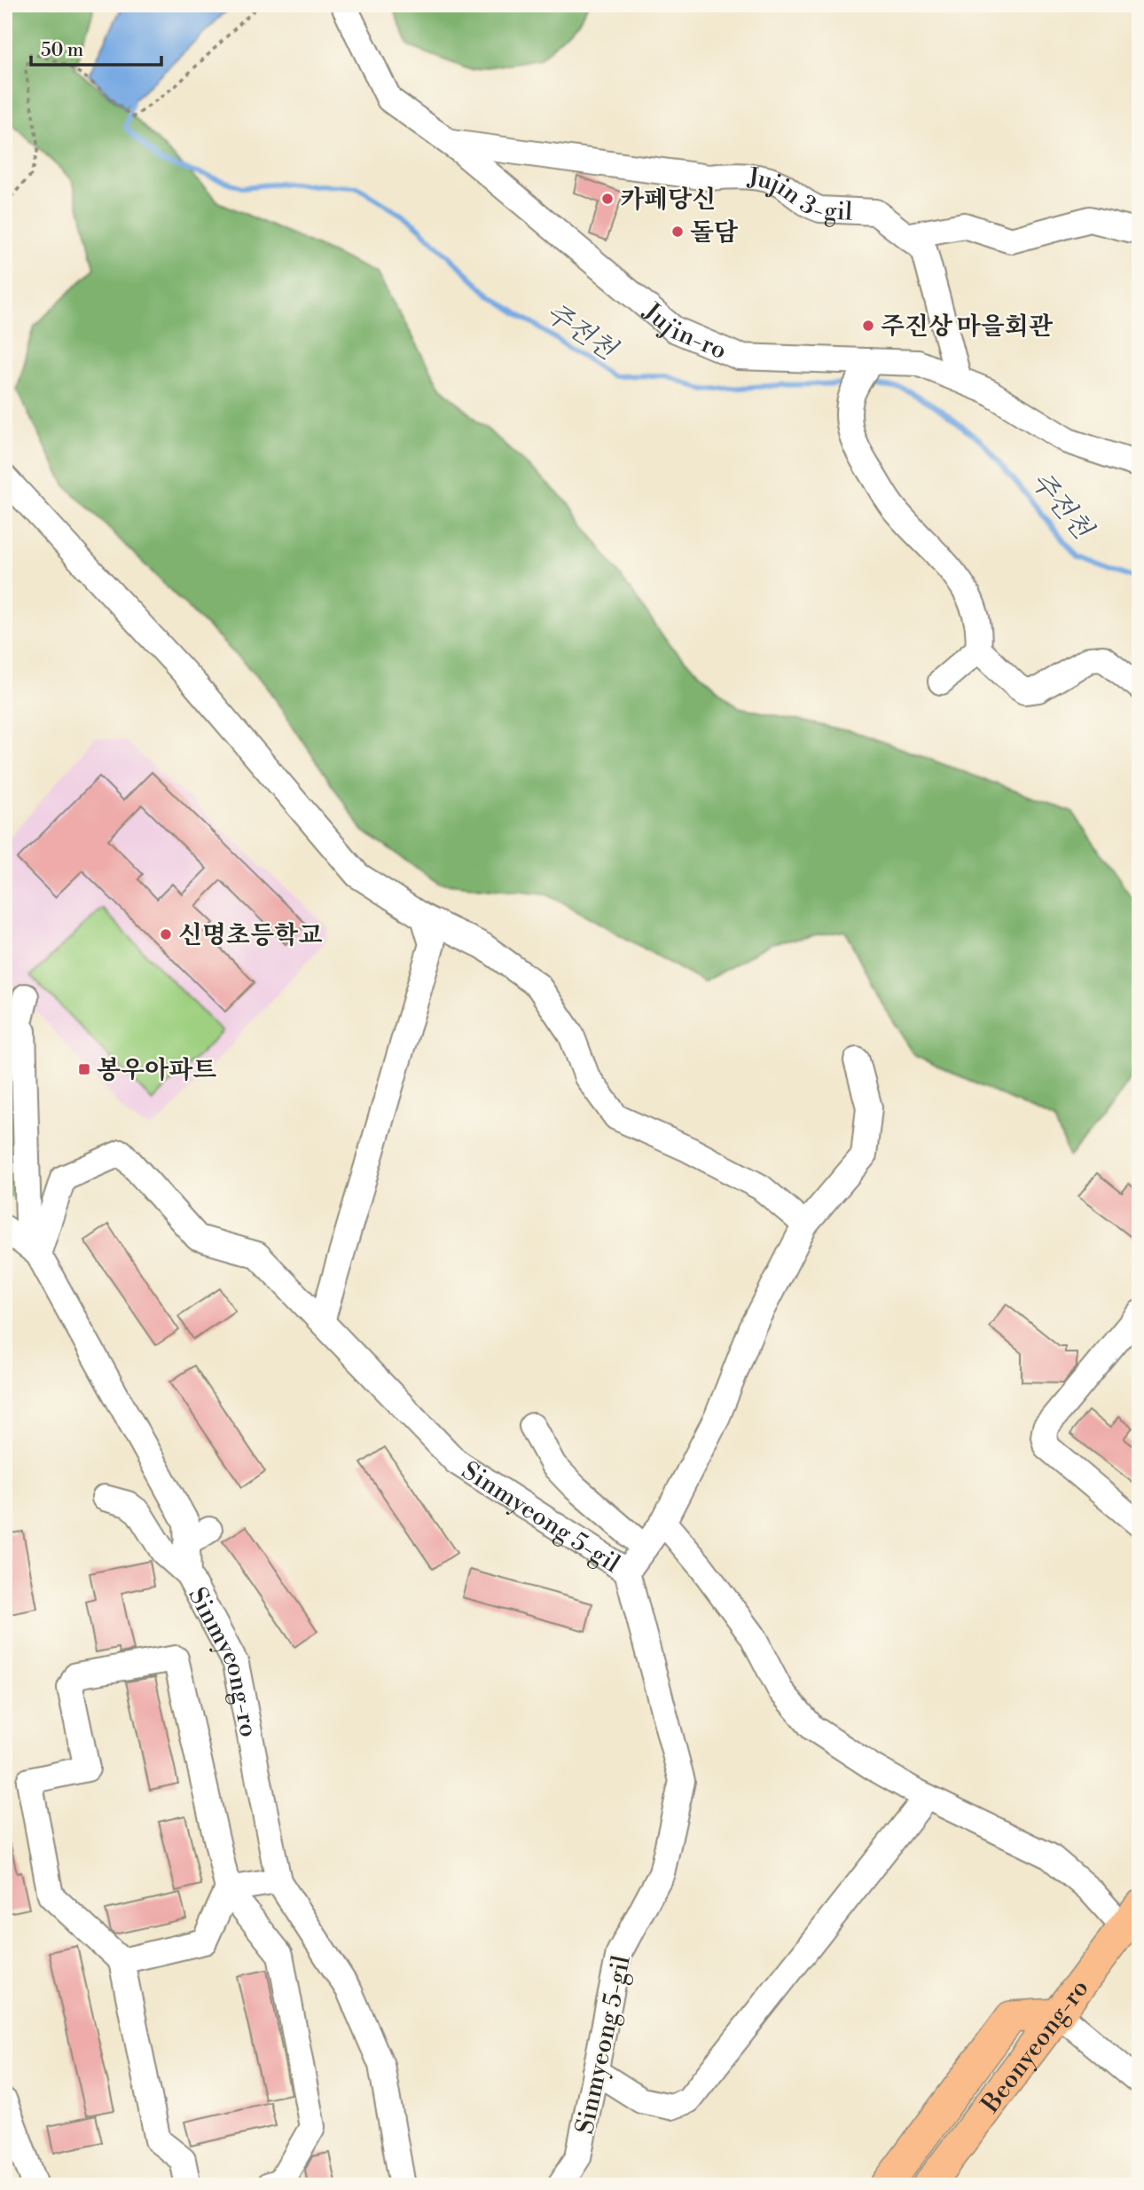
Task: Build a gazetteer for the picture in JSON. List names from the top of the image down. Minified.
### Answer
{"streets":{"main road":["Beonyeong-ro"],"street":["Jujin 3-gil","Jujin-ro","Sinmyeong 5-gil","Sinmyeong-ro"]},"crossings":[["Jujin 3-gil","Jujin-ro"],["Sinmyeong 5-gil","Sinmyeong-ro"]],"water":["주전천"],"places":{"other":["카페당신","돌담","주진상 마을회관","신명초등학교"],"transit":["봉우아파트"]},"scale_bar":"50 m"}
